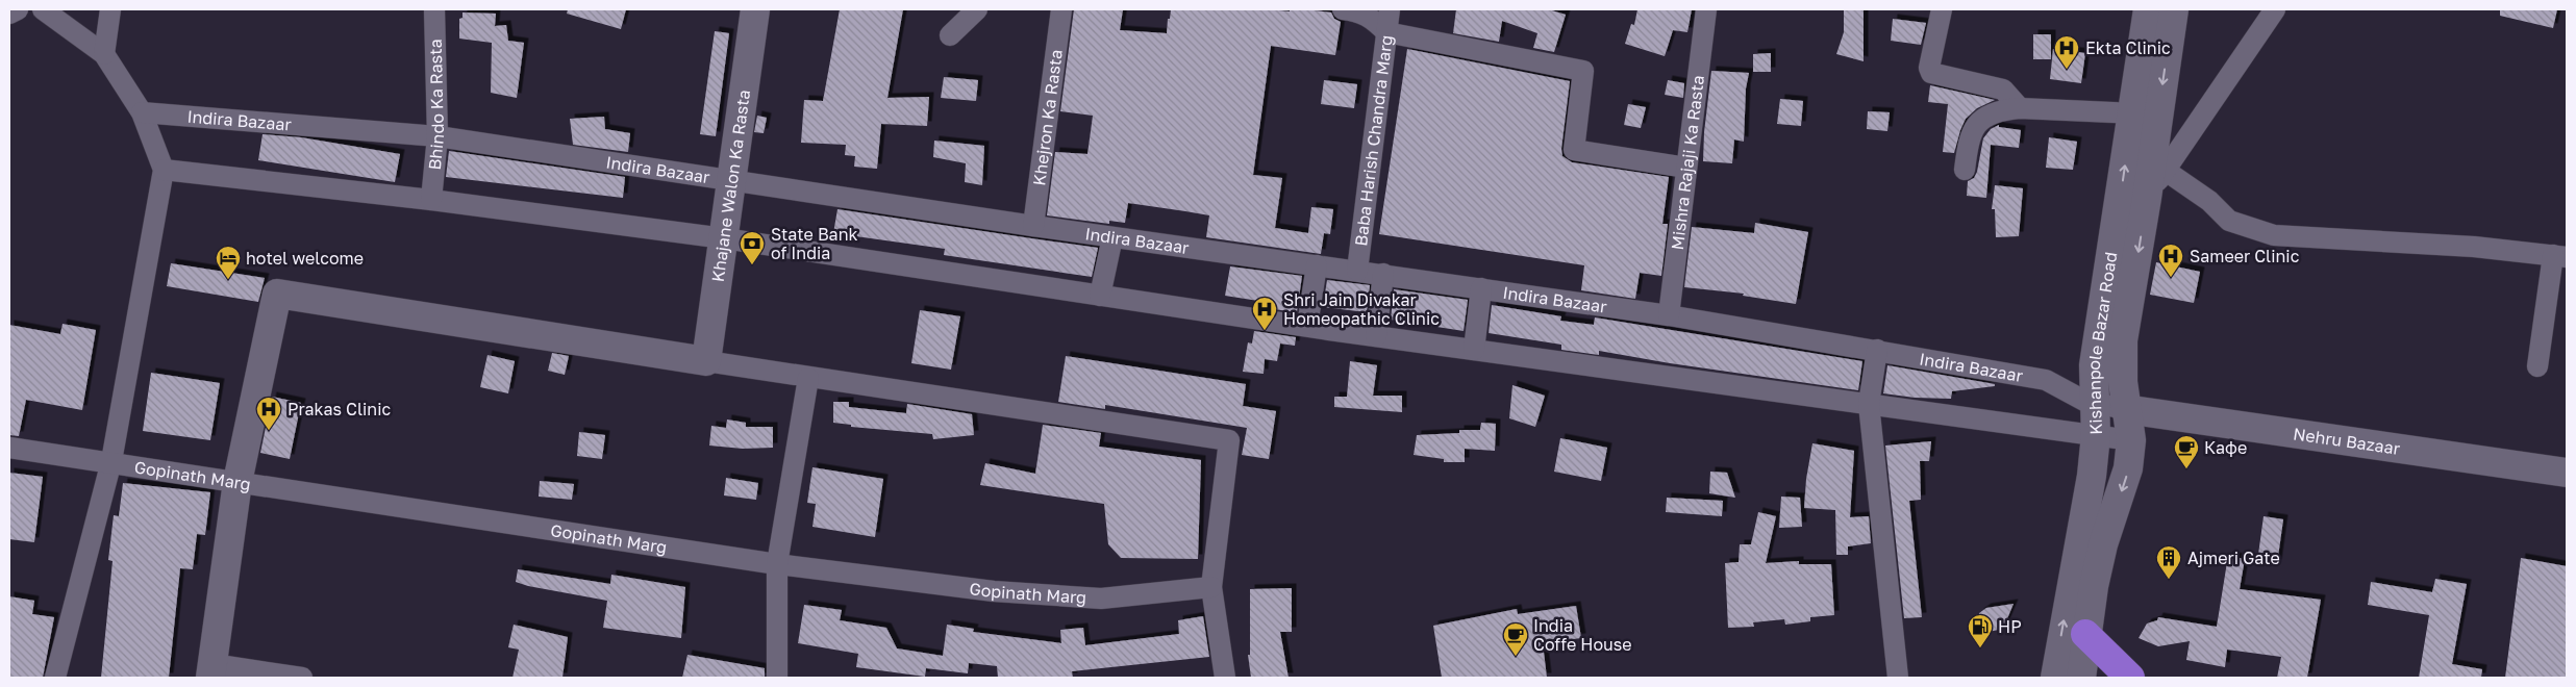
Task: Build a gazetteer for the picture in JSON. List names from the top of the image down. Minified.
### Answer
{"streets":{"street":["Bhindo Ka Rasta","Khejron Ka Rasta","Indira Bazaar","Baba Harish Chandra Marg","Mishra Rajaji Ka Rasta","Khajane Walon Ka Rasta","Kishanpole Bazar Road","Nehru Bazaar","Gopinath Marg"]},"crossings":[["Bhindo Ka Rasta","Indira Bazaar"],["Khejron Ka Rasta","Indira Bazaar"],["Indira Bazaar","Baba Harish Chandra Marg"],["Indira Bazaar","Mishra Rajaji Ka Rasta"],["Indira Bazaar","Khajane Walon Ka Rasta"],["Indira Bazaar","Kishanpole Bazar Road"],["Indira Bazaar","Nehru Bazaar"]],"places":{"hospital":["Ekta Clinic","Sameer Clinic","Shri Jain Divakar Homeopathic Clinic","Prakas Clinic"],"bank":["State Bank of India"],"hotel":["hotel welcome"],"cafe":["Кафе","India Coffe House"],"building":["Ajmeri Gate"],"fuel station":["HP"]}}
